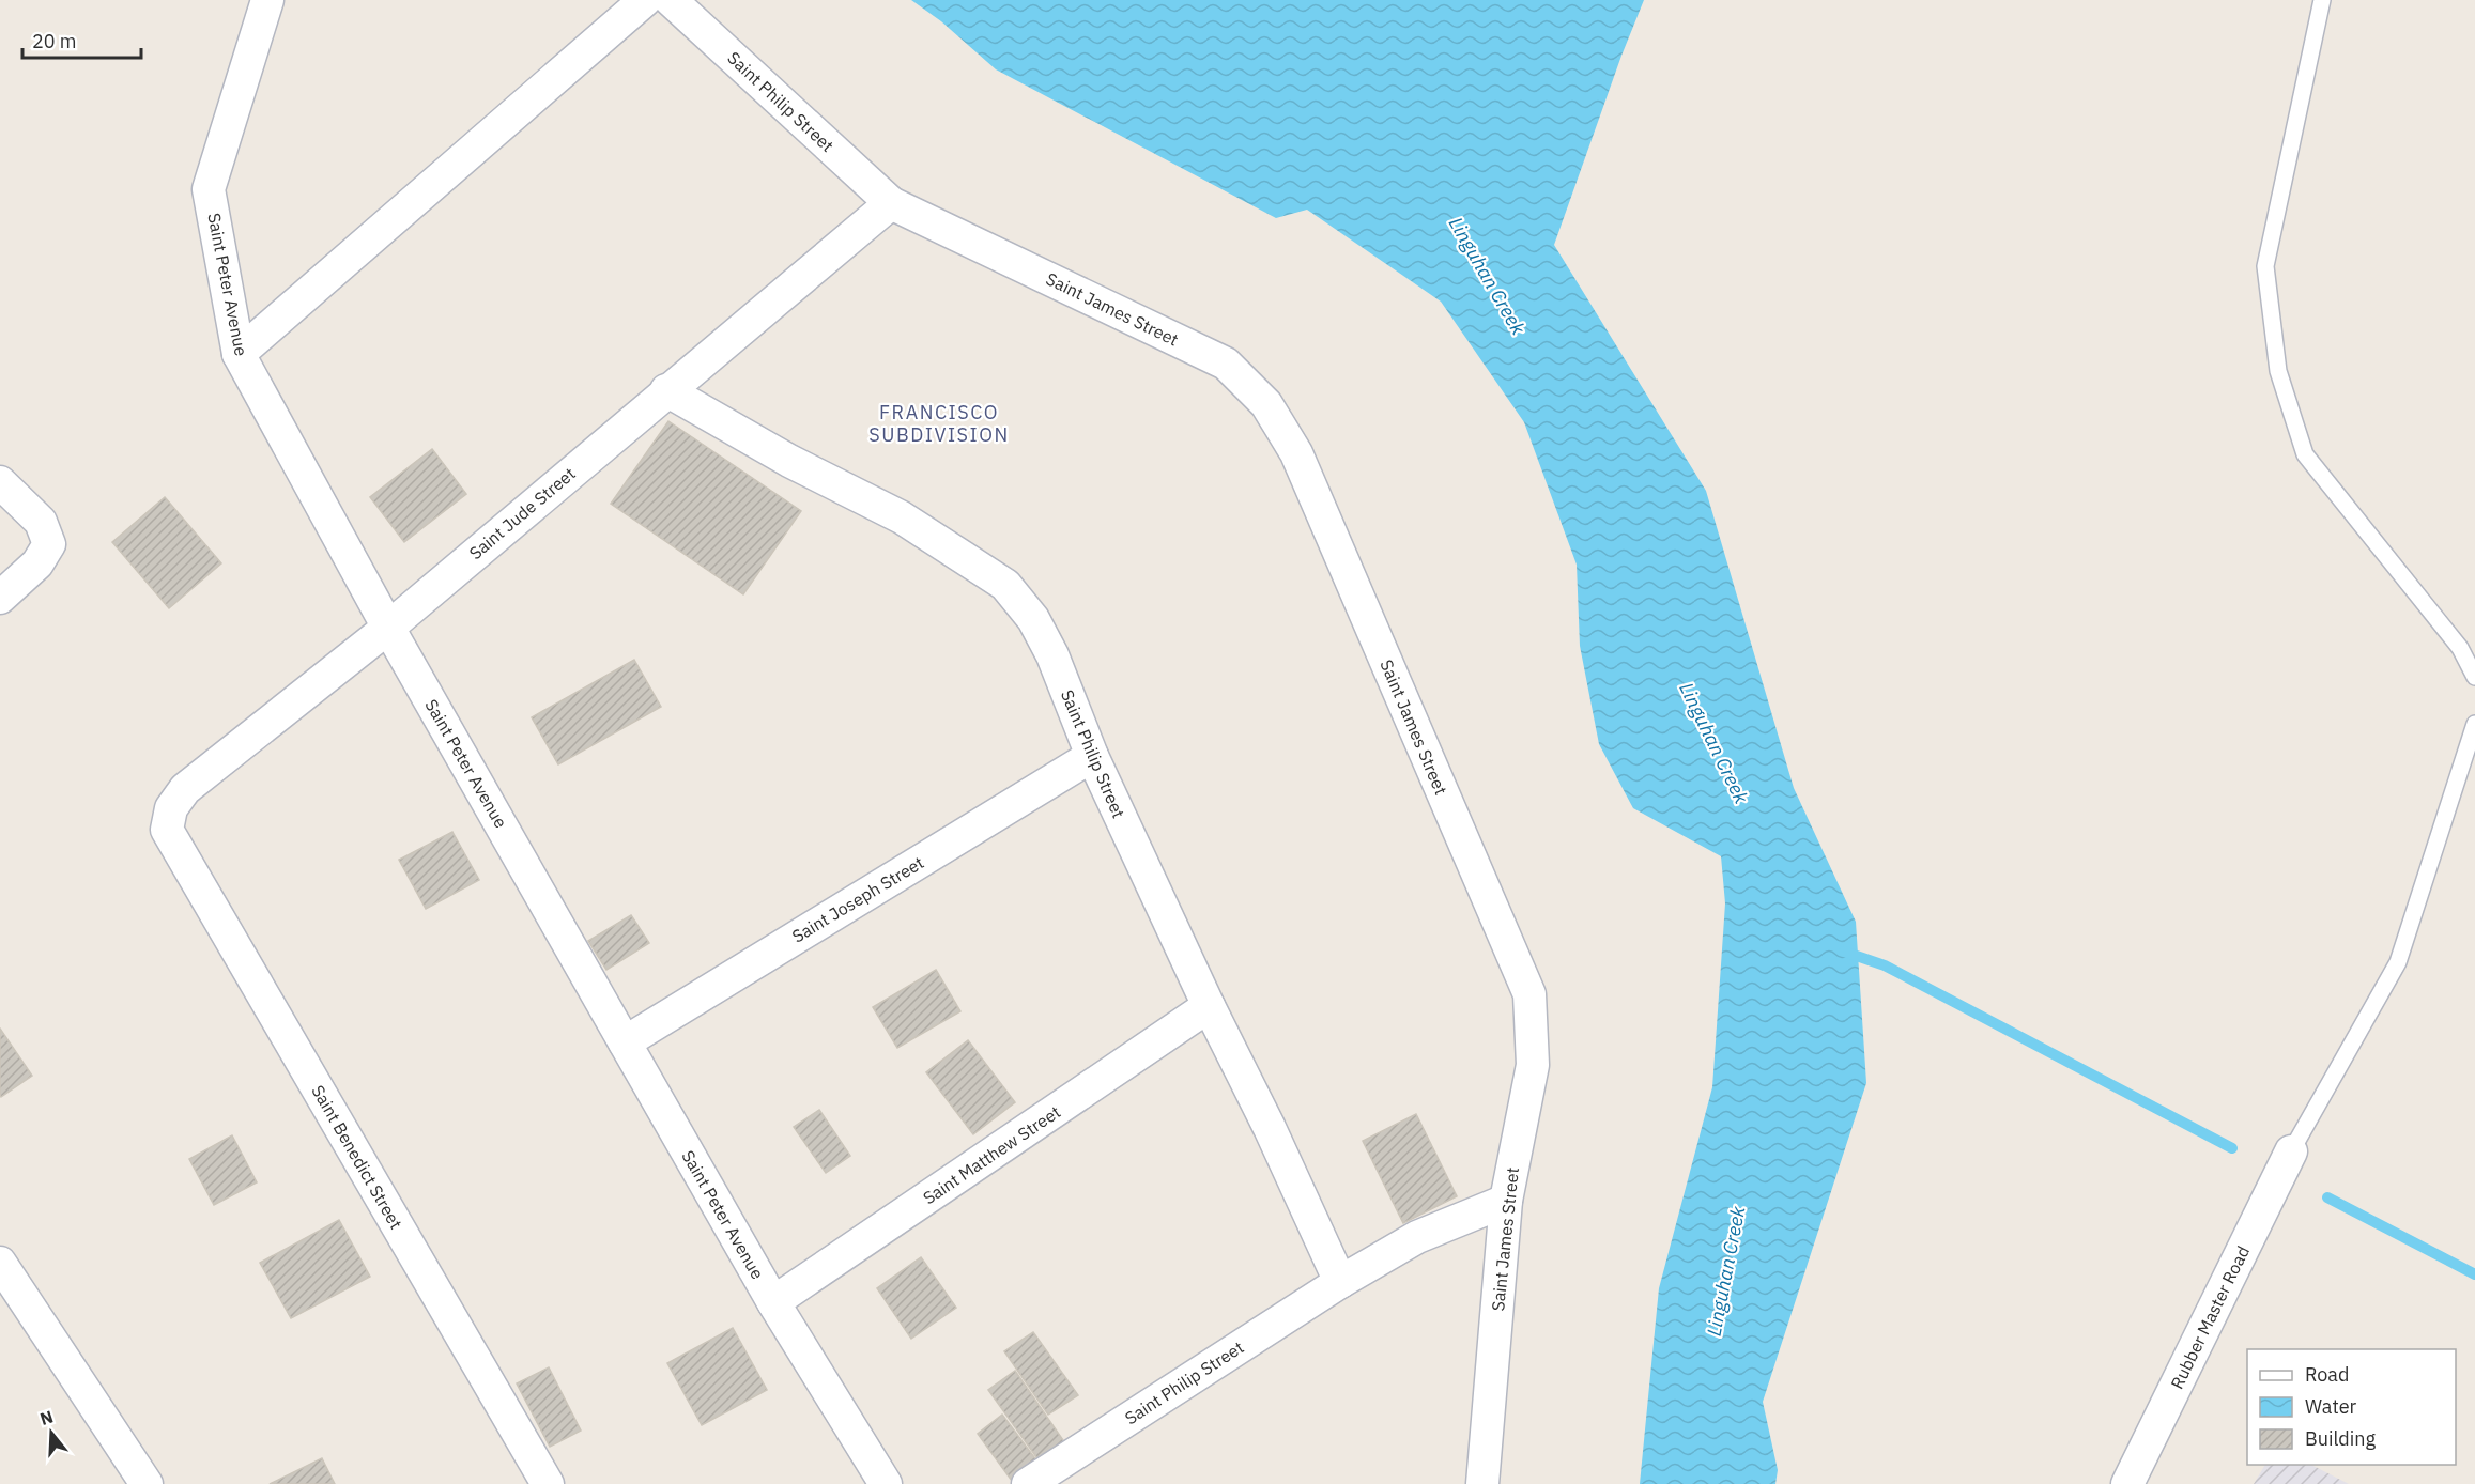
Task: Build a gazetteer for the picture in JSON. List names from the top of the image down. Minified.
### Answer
{"streets":{"street":["Saint Philip Street","Saint Peter Avenue","Saint James Street","Saint Jude Street","Saint Joseph Street","Saint Matthew Street","Saint Benedict Street","Rubber Master Road"]},"crossings":[["Saint Philip Street","Saint James Street"],["Saint Philip Street","Saint Jude Street"],["Saint Philip Street","Saint Joseph Street"],["Saint Philip Street","Saint Matthew Street"],["Saint Peter Avenue","Saint Jude Street"],["Saint Peter Avenue","Saint Joseph Street"],["Saint Peter Avenue","Saint Matthew Street"],["Saint James Street","Saint Jude Street"],["Saint Jude Street","Saint Benedict Street"]],"districts":["FRANCISCO SUBDIVISION"],"water":["Linguhan Creek"],"legend":["Road","Water","Building"],"scale_bar":"20 m","north":"top"}
